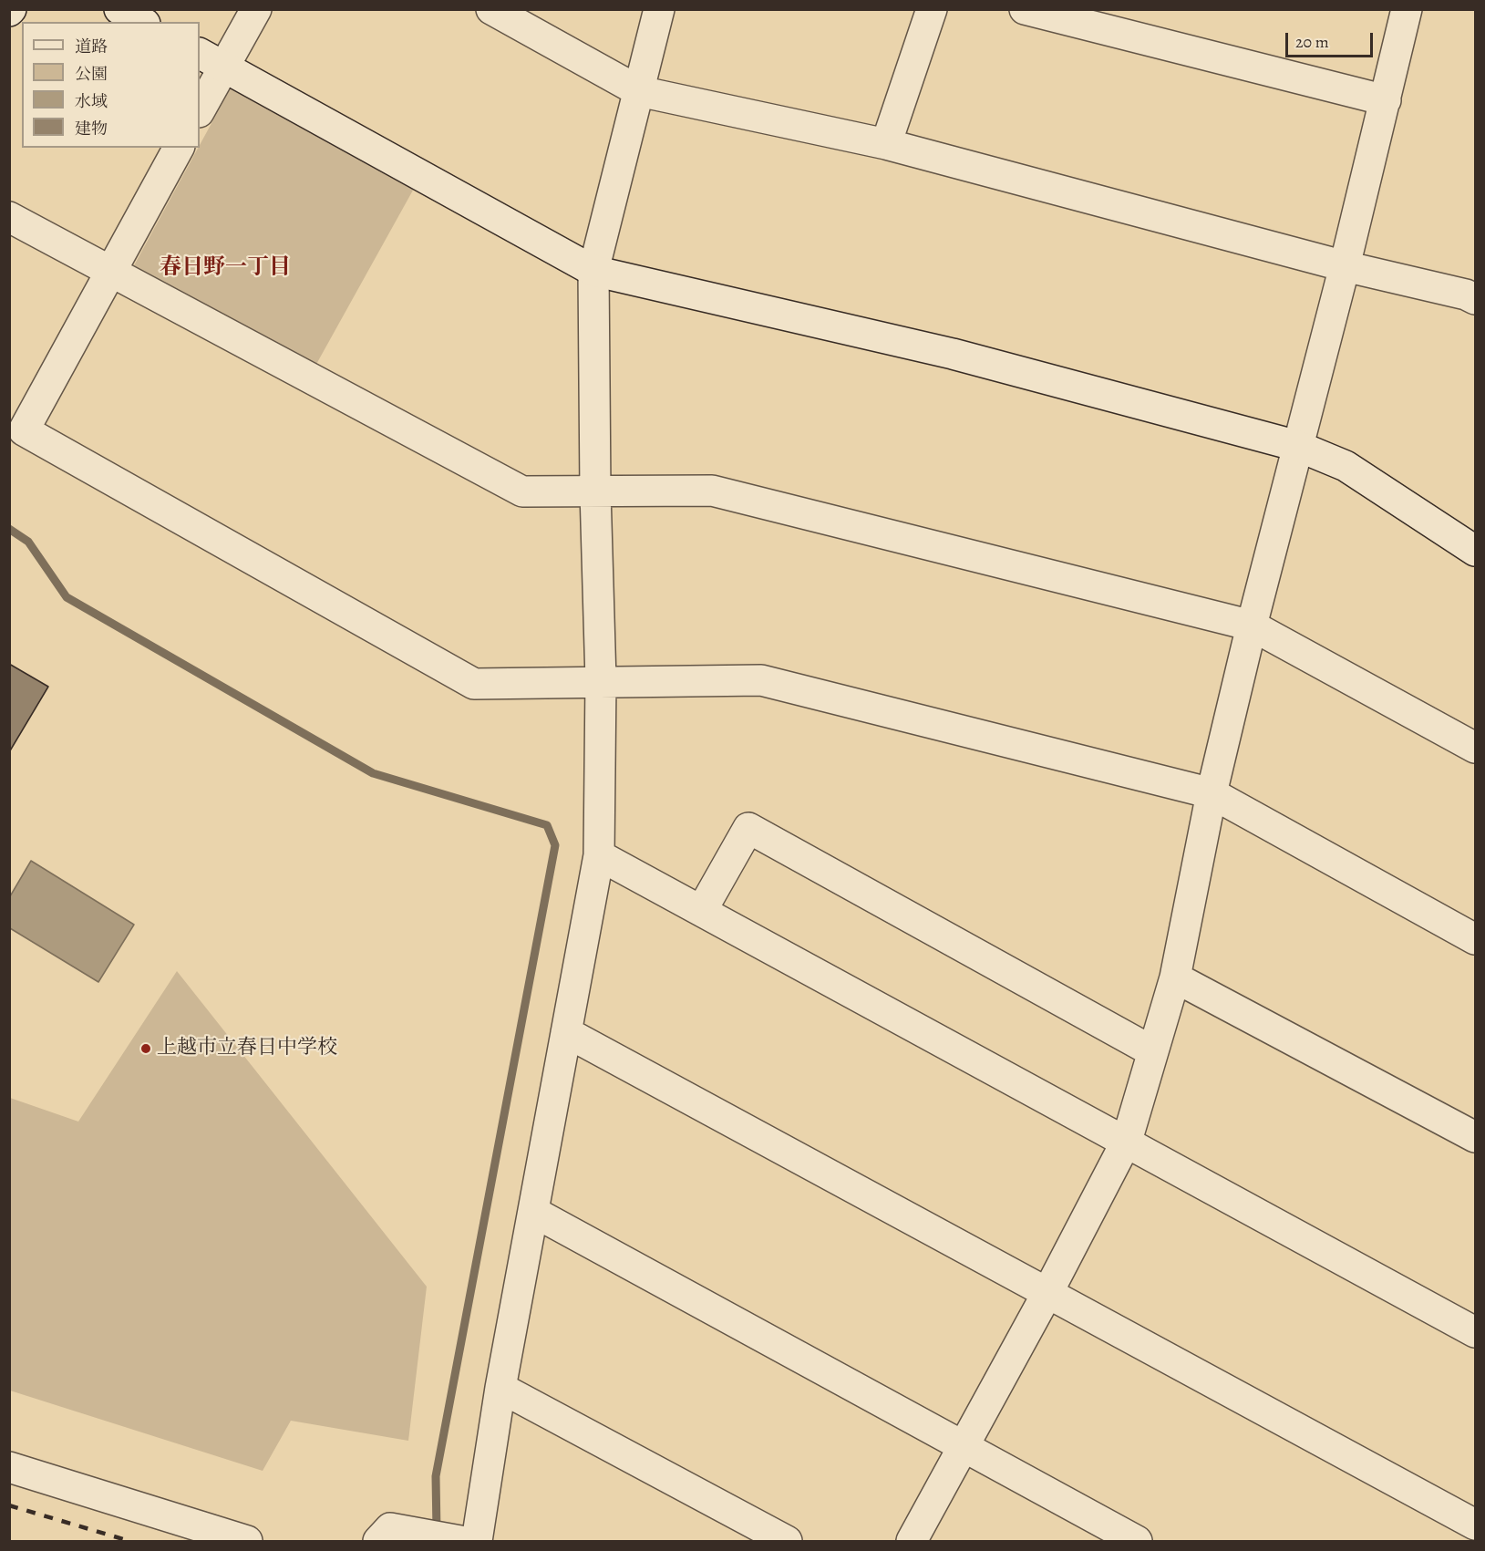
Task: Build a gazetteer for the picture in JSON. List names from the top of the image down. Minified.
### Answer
{"districts":["春日野一丁目"],"places":["上越市立春日中学校"],"legend":["道路","公園","水域","建物"],"scale_bar":"20 m"}
